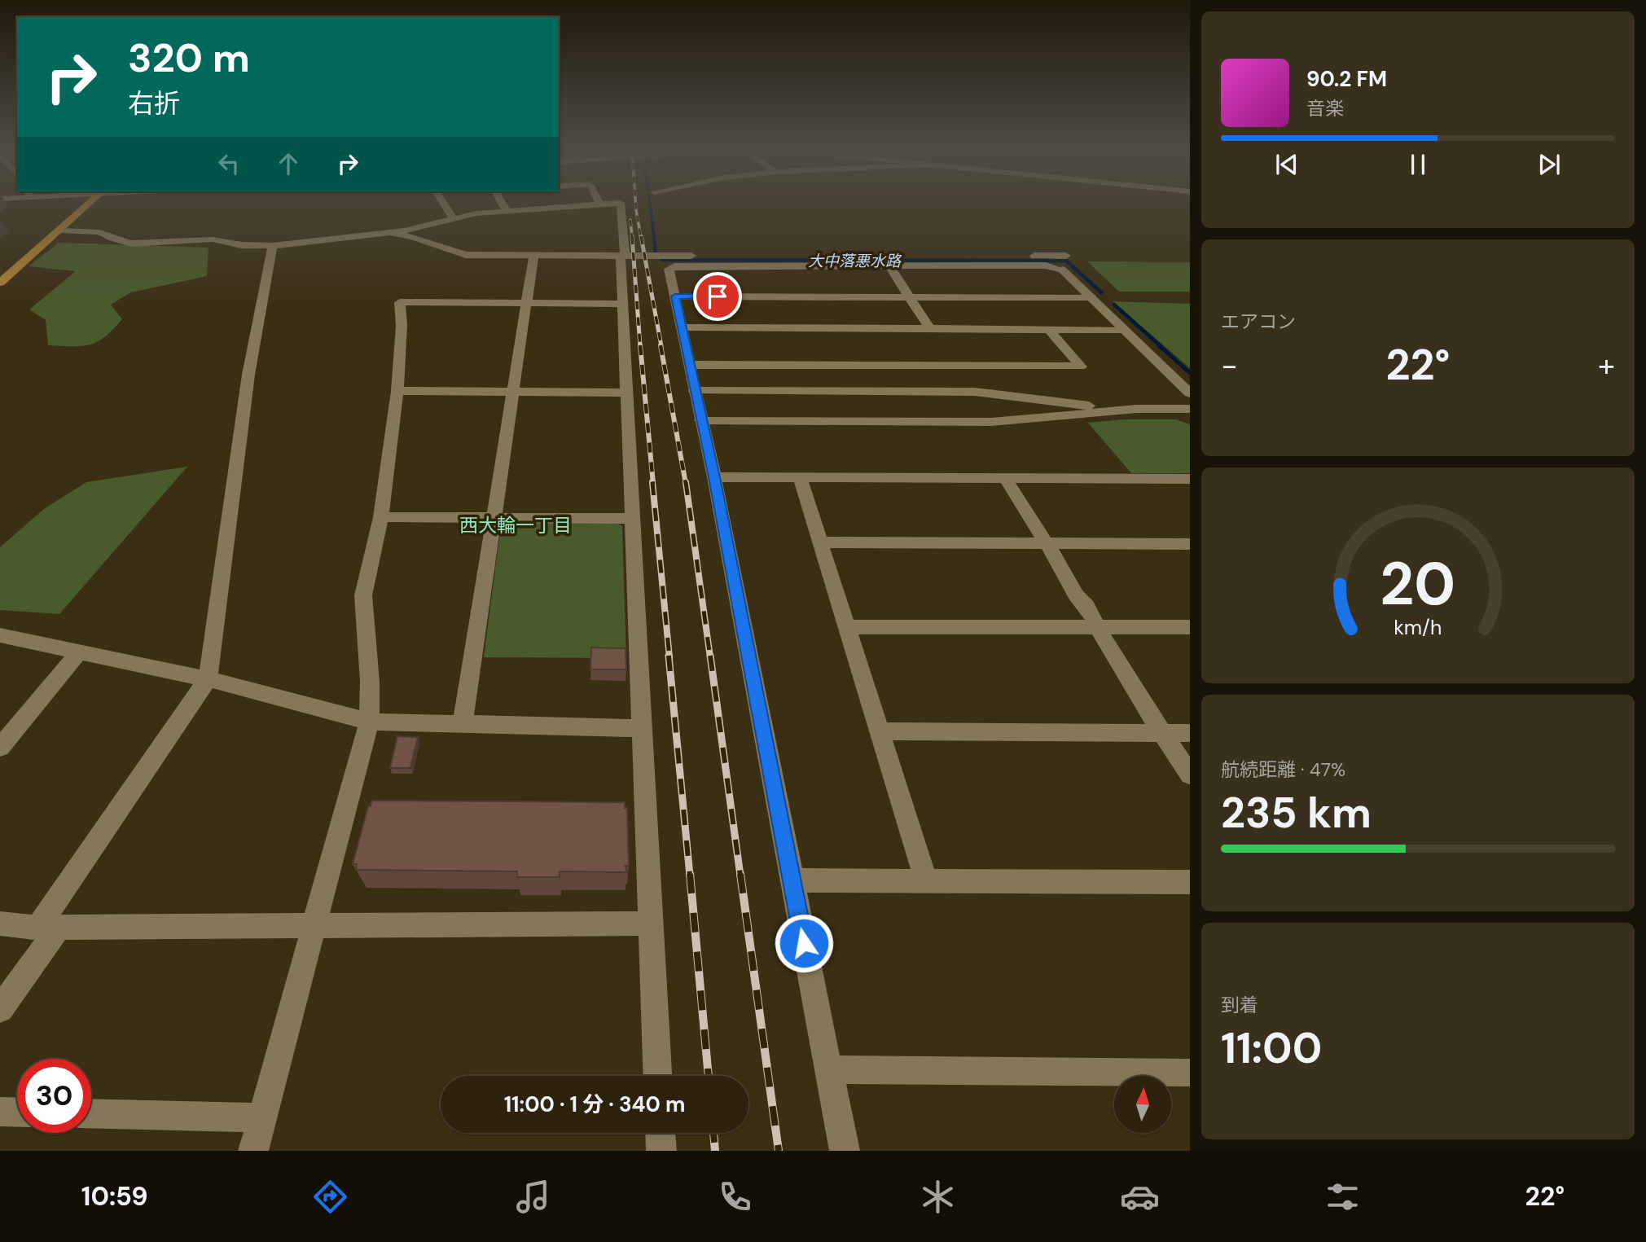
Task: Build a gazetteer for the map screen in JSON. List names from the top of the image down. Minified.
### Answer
{"districts":["西大輪一丁目"],"water":["大中落悪水路"],"north":"top","page":{"turn":["320 m","右折"],"song":["90.2 FM","音楽"],"tile":["エアコン",["航続距離 · 47%","235 km"],["到着","11:00"]],"heat":["−","22°","+"],"limit":"30","trip":"11:00 · 1 分 · 340 m","tabs":["10:59","22°"],"gauge":["20","km/h"]}}
